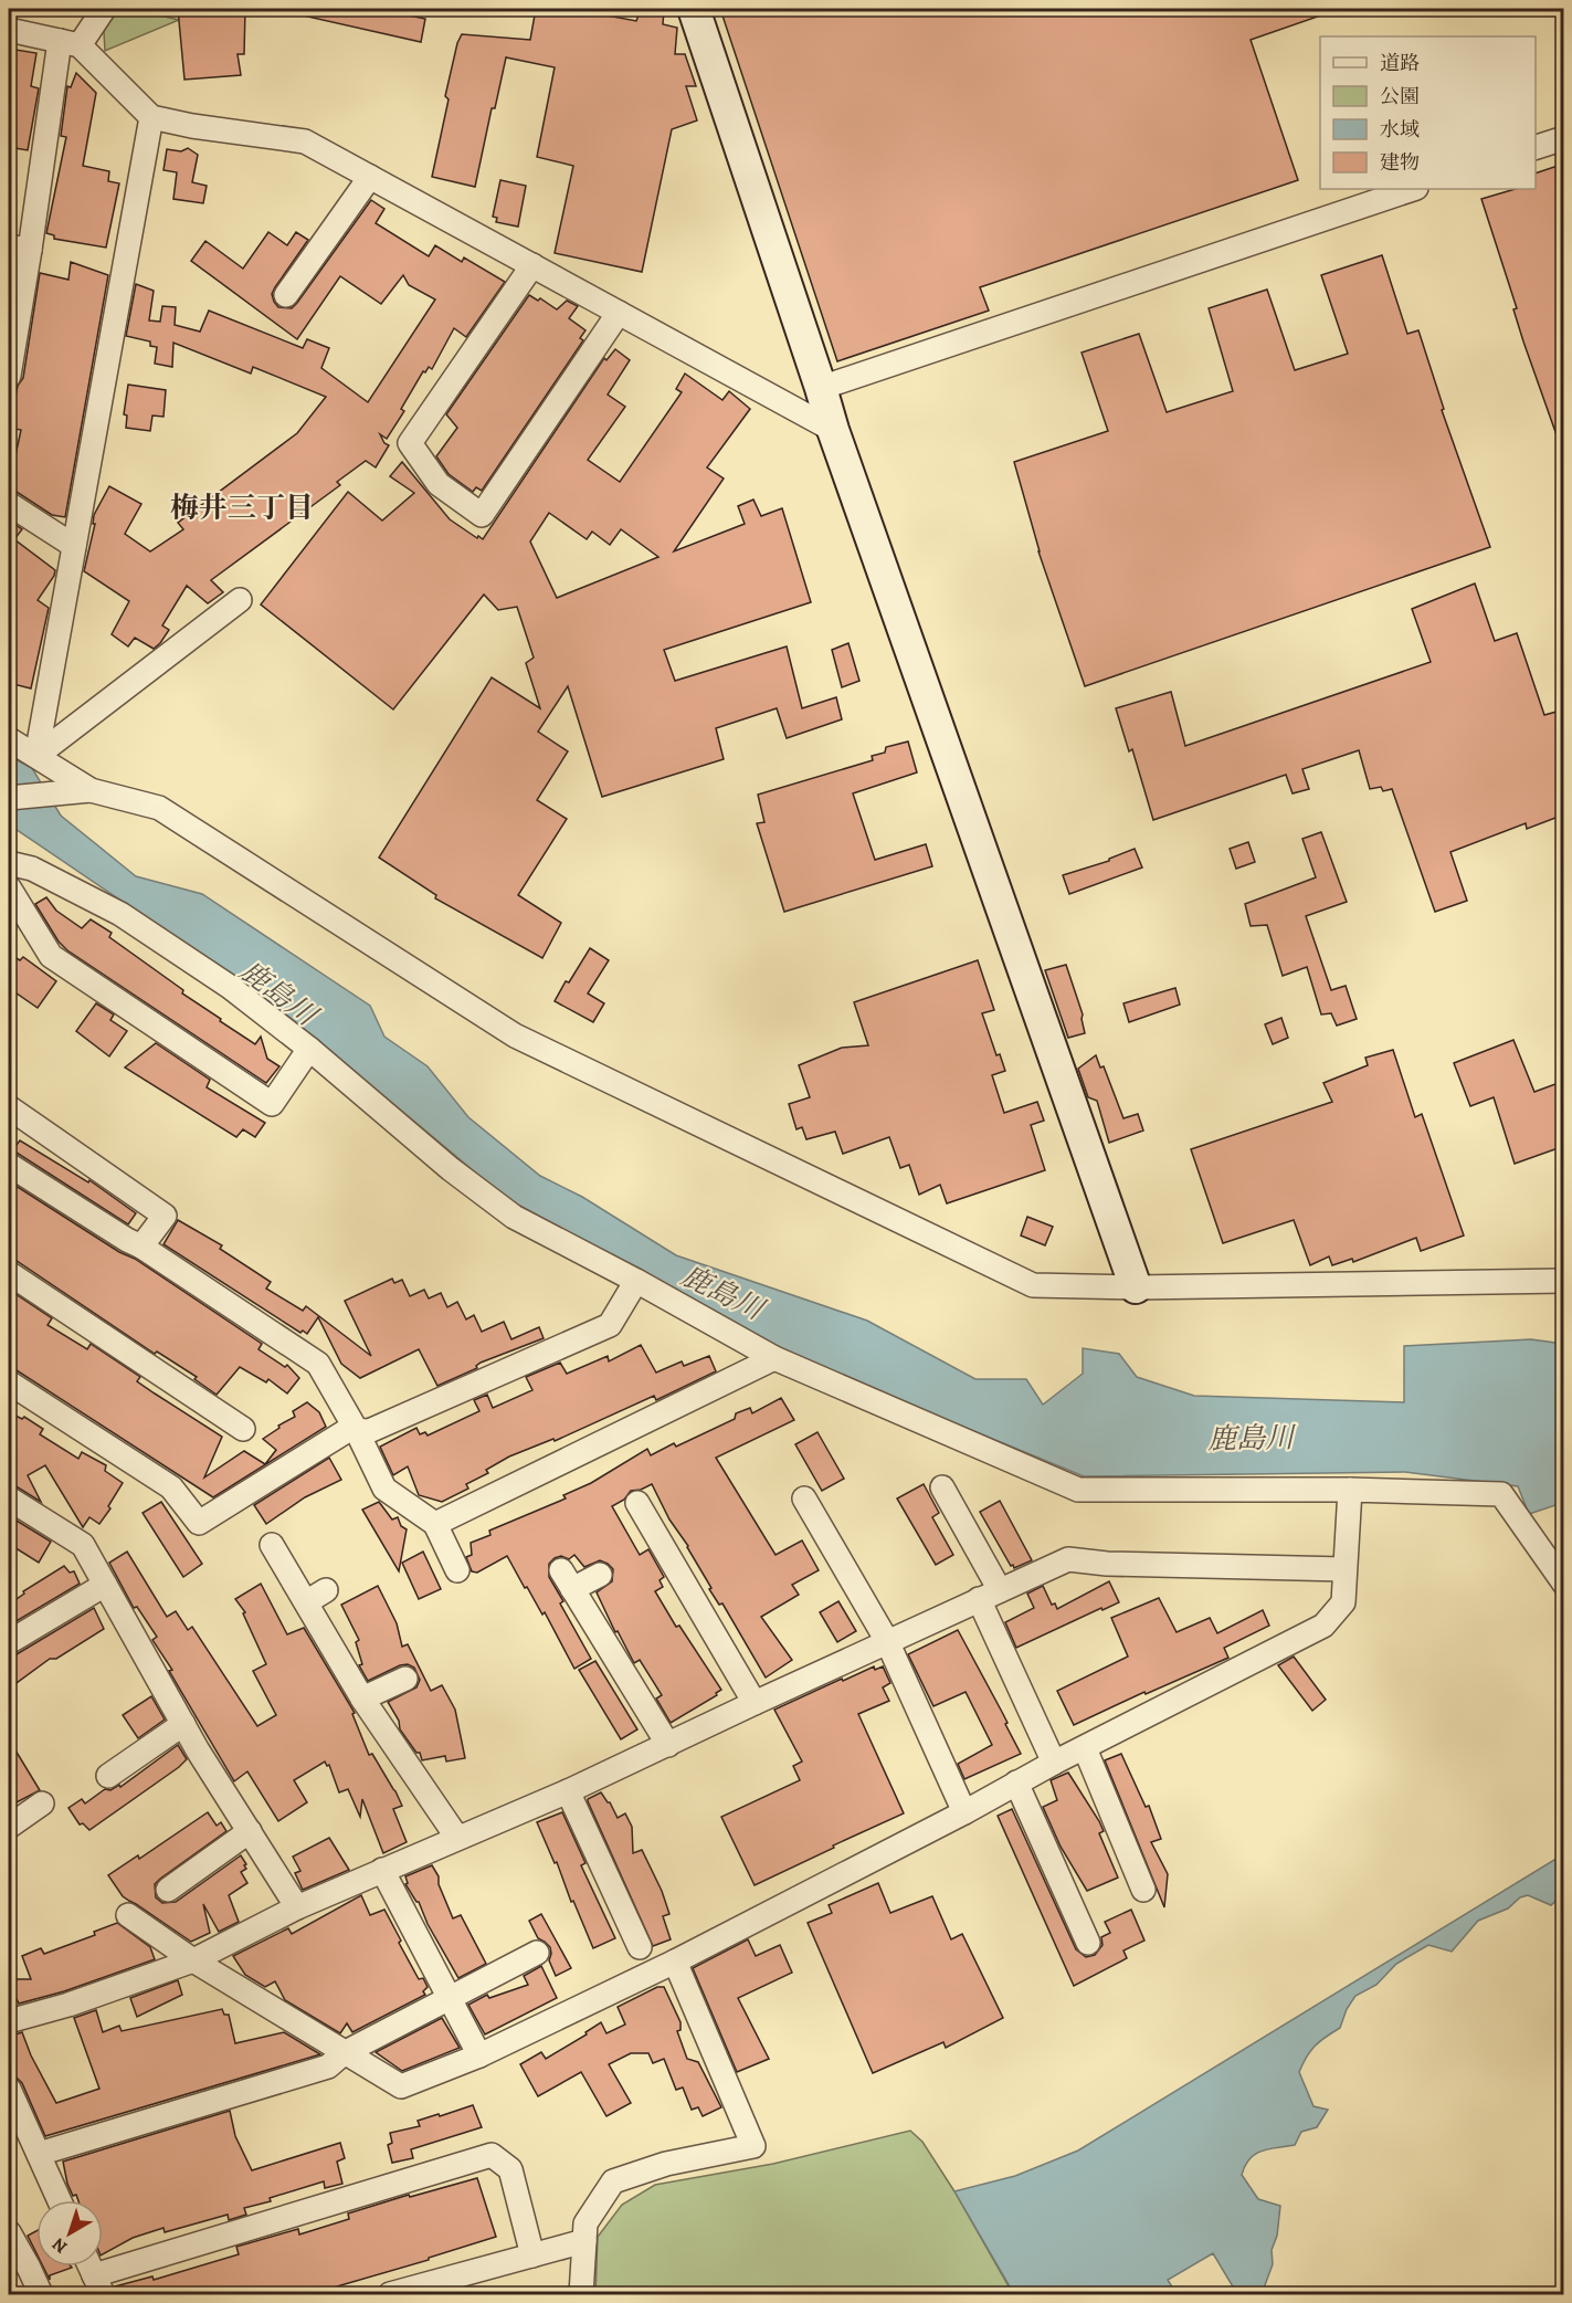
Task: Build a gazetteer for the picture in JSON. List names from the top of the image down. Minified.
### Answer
{"districts":["梅井三丁目"],"water":["鹿島川"],"legend":["道路","公園","水域","建物"],"north":"bottom left"}
